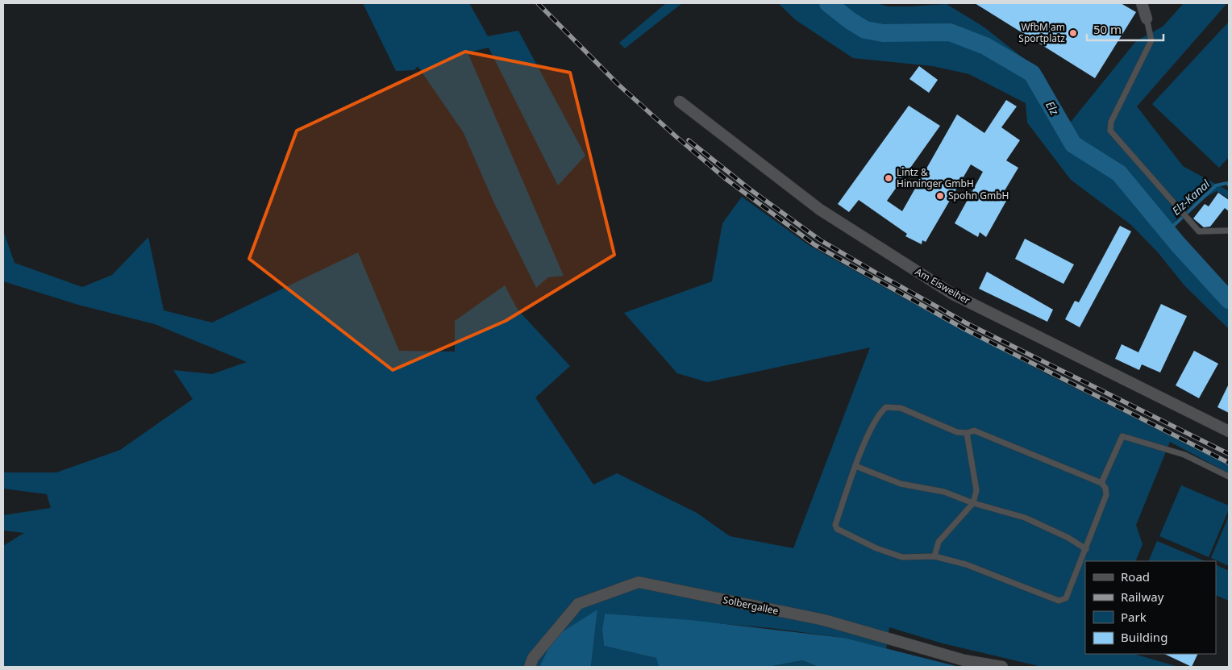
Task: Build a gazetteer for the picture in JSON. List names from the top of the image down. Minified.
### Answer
{"streets":{"street":["Am Eisweiher","Solbergallee"]},"water":["Elz","Elz-Kanal"],"places":["WfbM am Sportplatz","Lintz & Hinninger GmbH","Spohn GmbH"],"legend":["Road","Railway","Park","Building"],"scale_bar":"50 m"}
